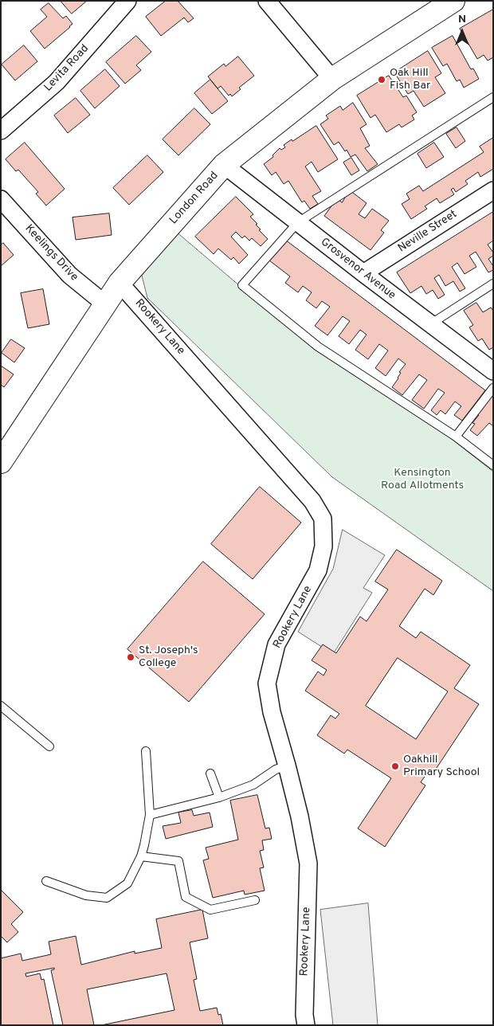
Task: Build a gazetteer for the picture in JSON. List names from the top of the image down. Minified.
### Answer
{"streets":{"main road":["London Road"],"street":["Levita Road","Neville Street","Keelings Drive","Grosvenor Avenue","Rookery Lane"]},"crossings":[["London Road","Keelings Drive"],["London Road","Grosvenor Avenue"],["London Road","Rookery Lane"],["Neville Street","Grosvenor Avenue"]],"parks":["Kensington Road Allotments"],"places":["Oak Hill Fish Bar","St. Joseph's College","Oakhill Primary School"],"north":"top"}
